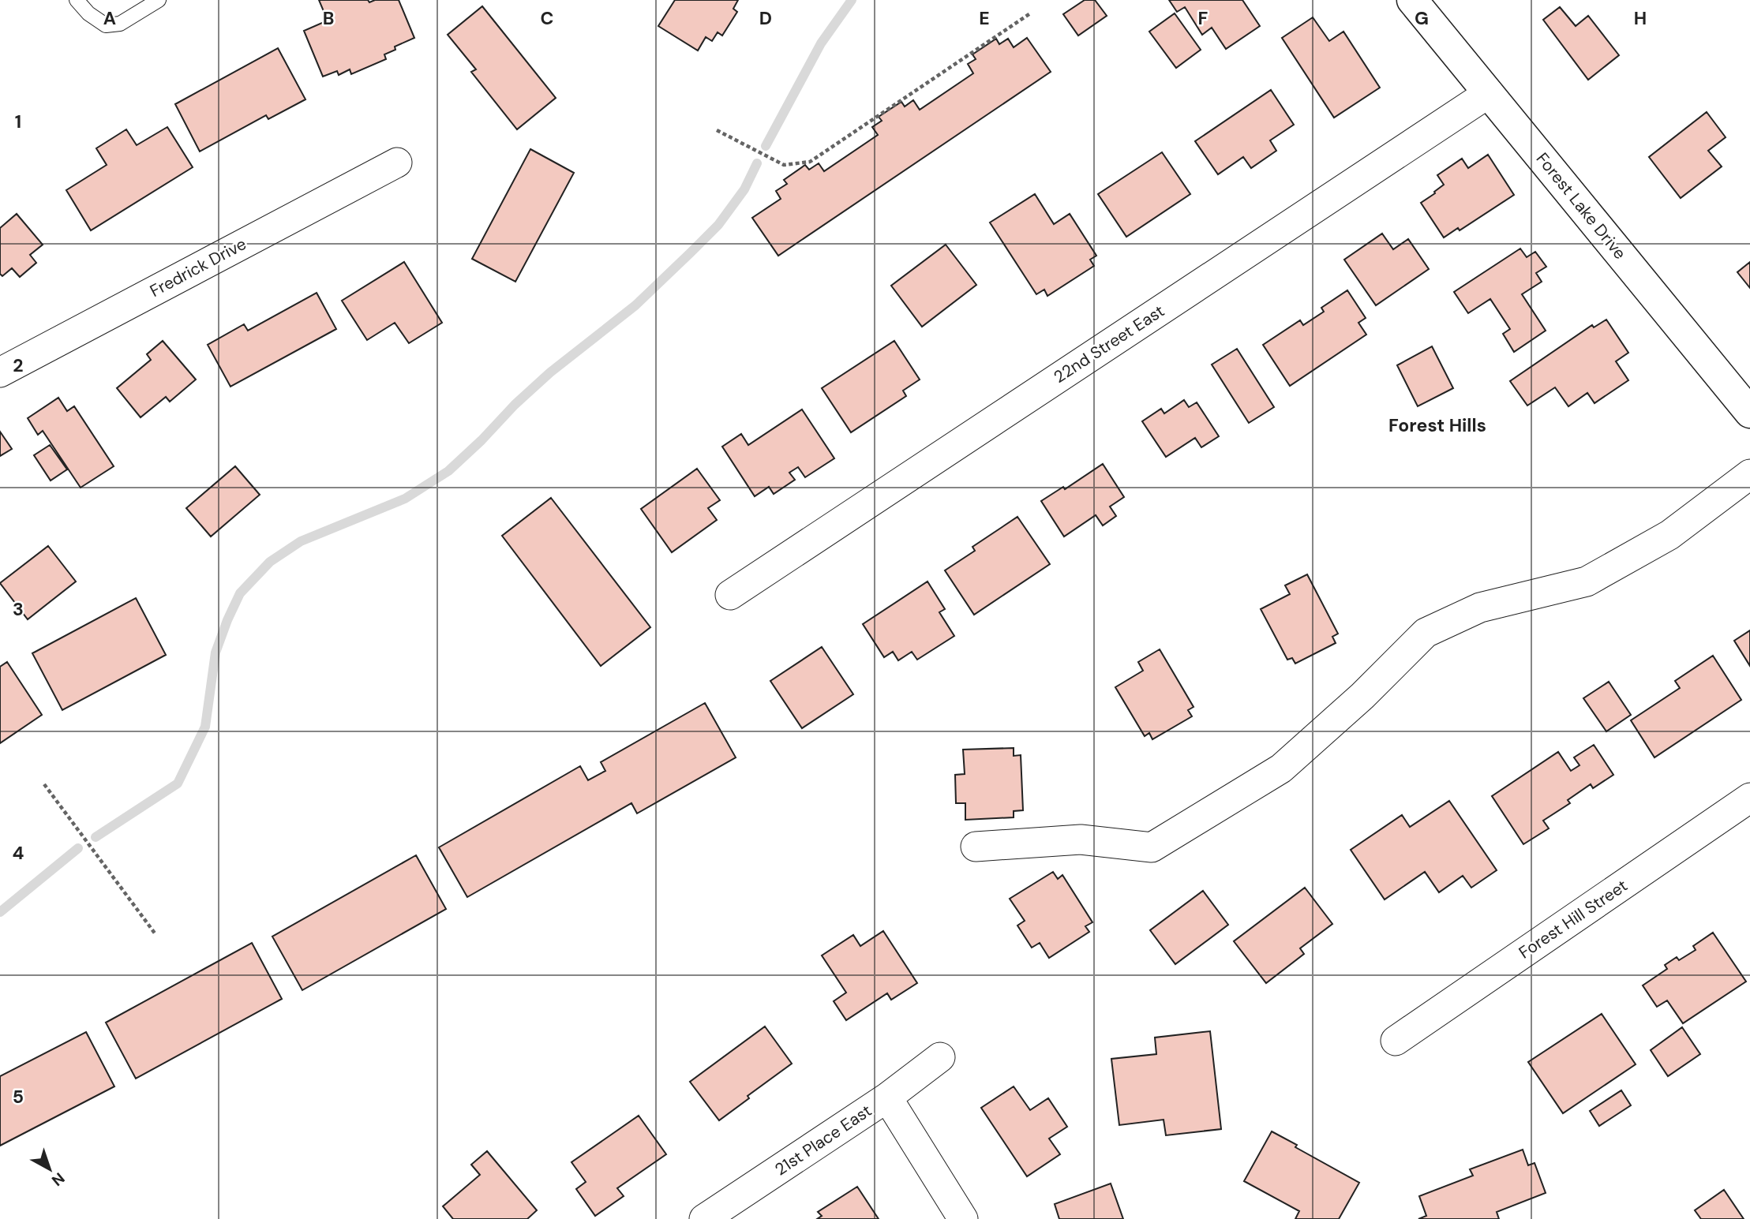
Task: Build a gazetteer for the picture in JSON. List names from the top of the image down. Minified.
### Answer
{"streets":{"street":["Forest Lake Drive","Fredrick Drive","22nd Street East","Forest Hill Street","21st Place East"]},"crossings":[["Forest Lake Drive","22nd Street East"]],"districts":["Forest Hills"],"north":"bottom right","grid":{"columns":["A","B","C","D","E","F","G","H"],"rows":["1","2","3","4","5"]}}
